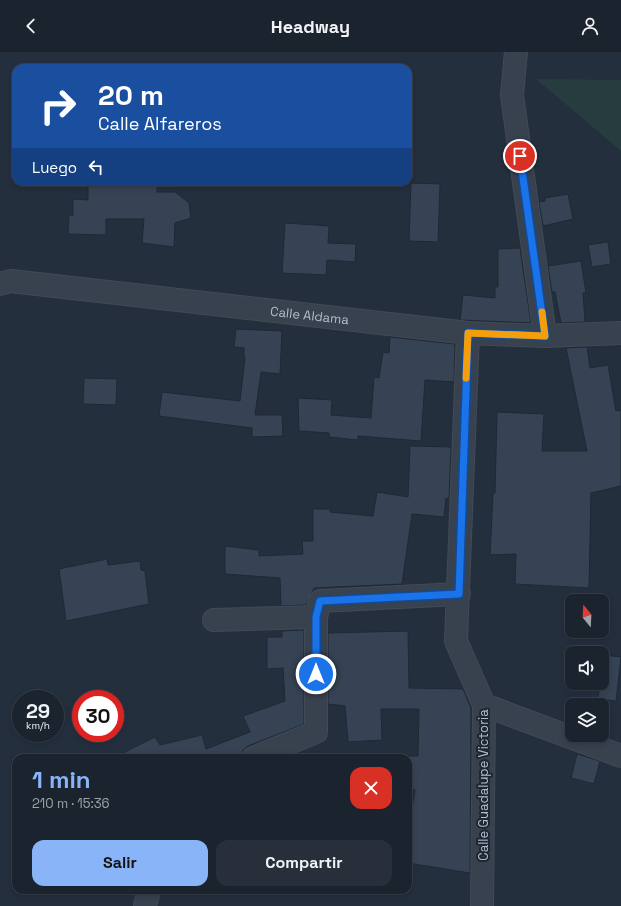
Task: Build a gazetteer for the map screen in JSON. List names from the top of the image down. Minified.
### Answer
{"streets":{"street":["Calle Aldama","Calle Guadalupe Victoria"]},"crossings":[["Calle Aldama","Calle Guadalupe Victoria"]],"north":"top","page":{"header":"Headway","turn":["20 m","Calle Alfareros"],"then":"Luego","speed":"29 km/h","limit":"30","heading":["1 min","210 m · 15:36"],"buttons":["Salir","Compartir"]}}
